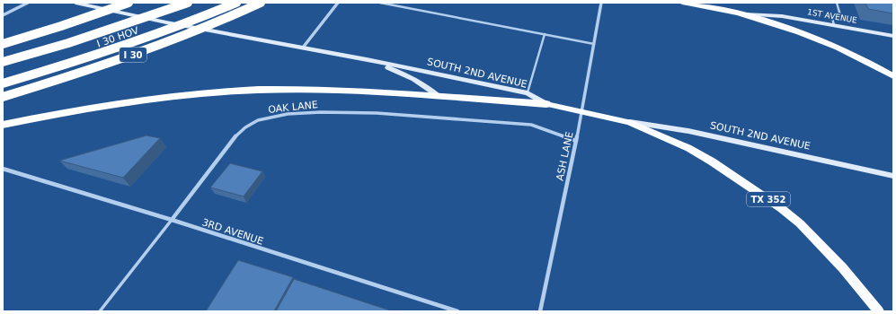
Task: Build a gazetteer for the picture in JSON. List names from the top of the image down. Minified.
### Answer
{"streets":{"highway":["I 30 HOV","I 30"],"main road":["1ST AVENUE","SOUTH 2ND AVENUE","TX 352"],"street":["OAK LANE","ASH LANE","3RD AVENUE"]},"crossings":[["SOUTH 2ND AVENUE","ASH LANE"],["SOUTH 2ND AVENUE","TX 352"],["OAK LANE","ASH LANE"],["OAK LANE","3RD AVENUE"]]}
